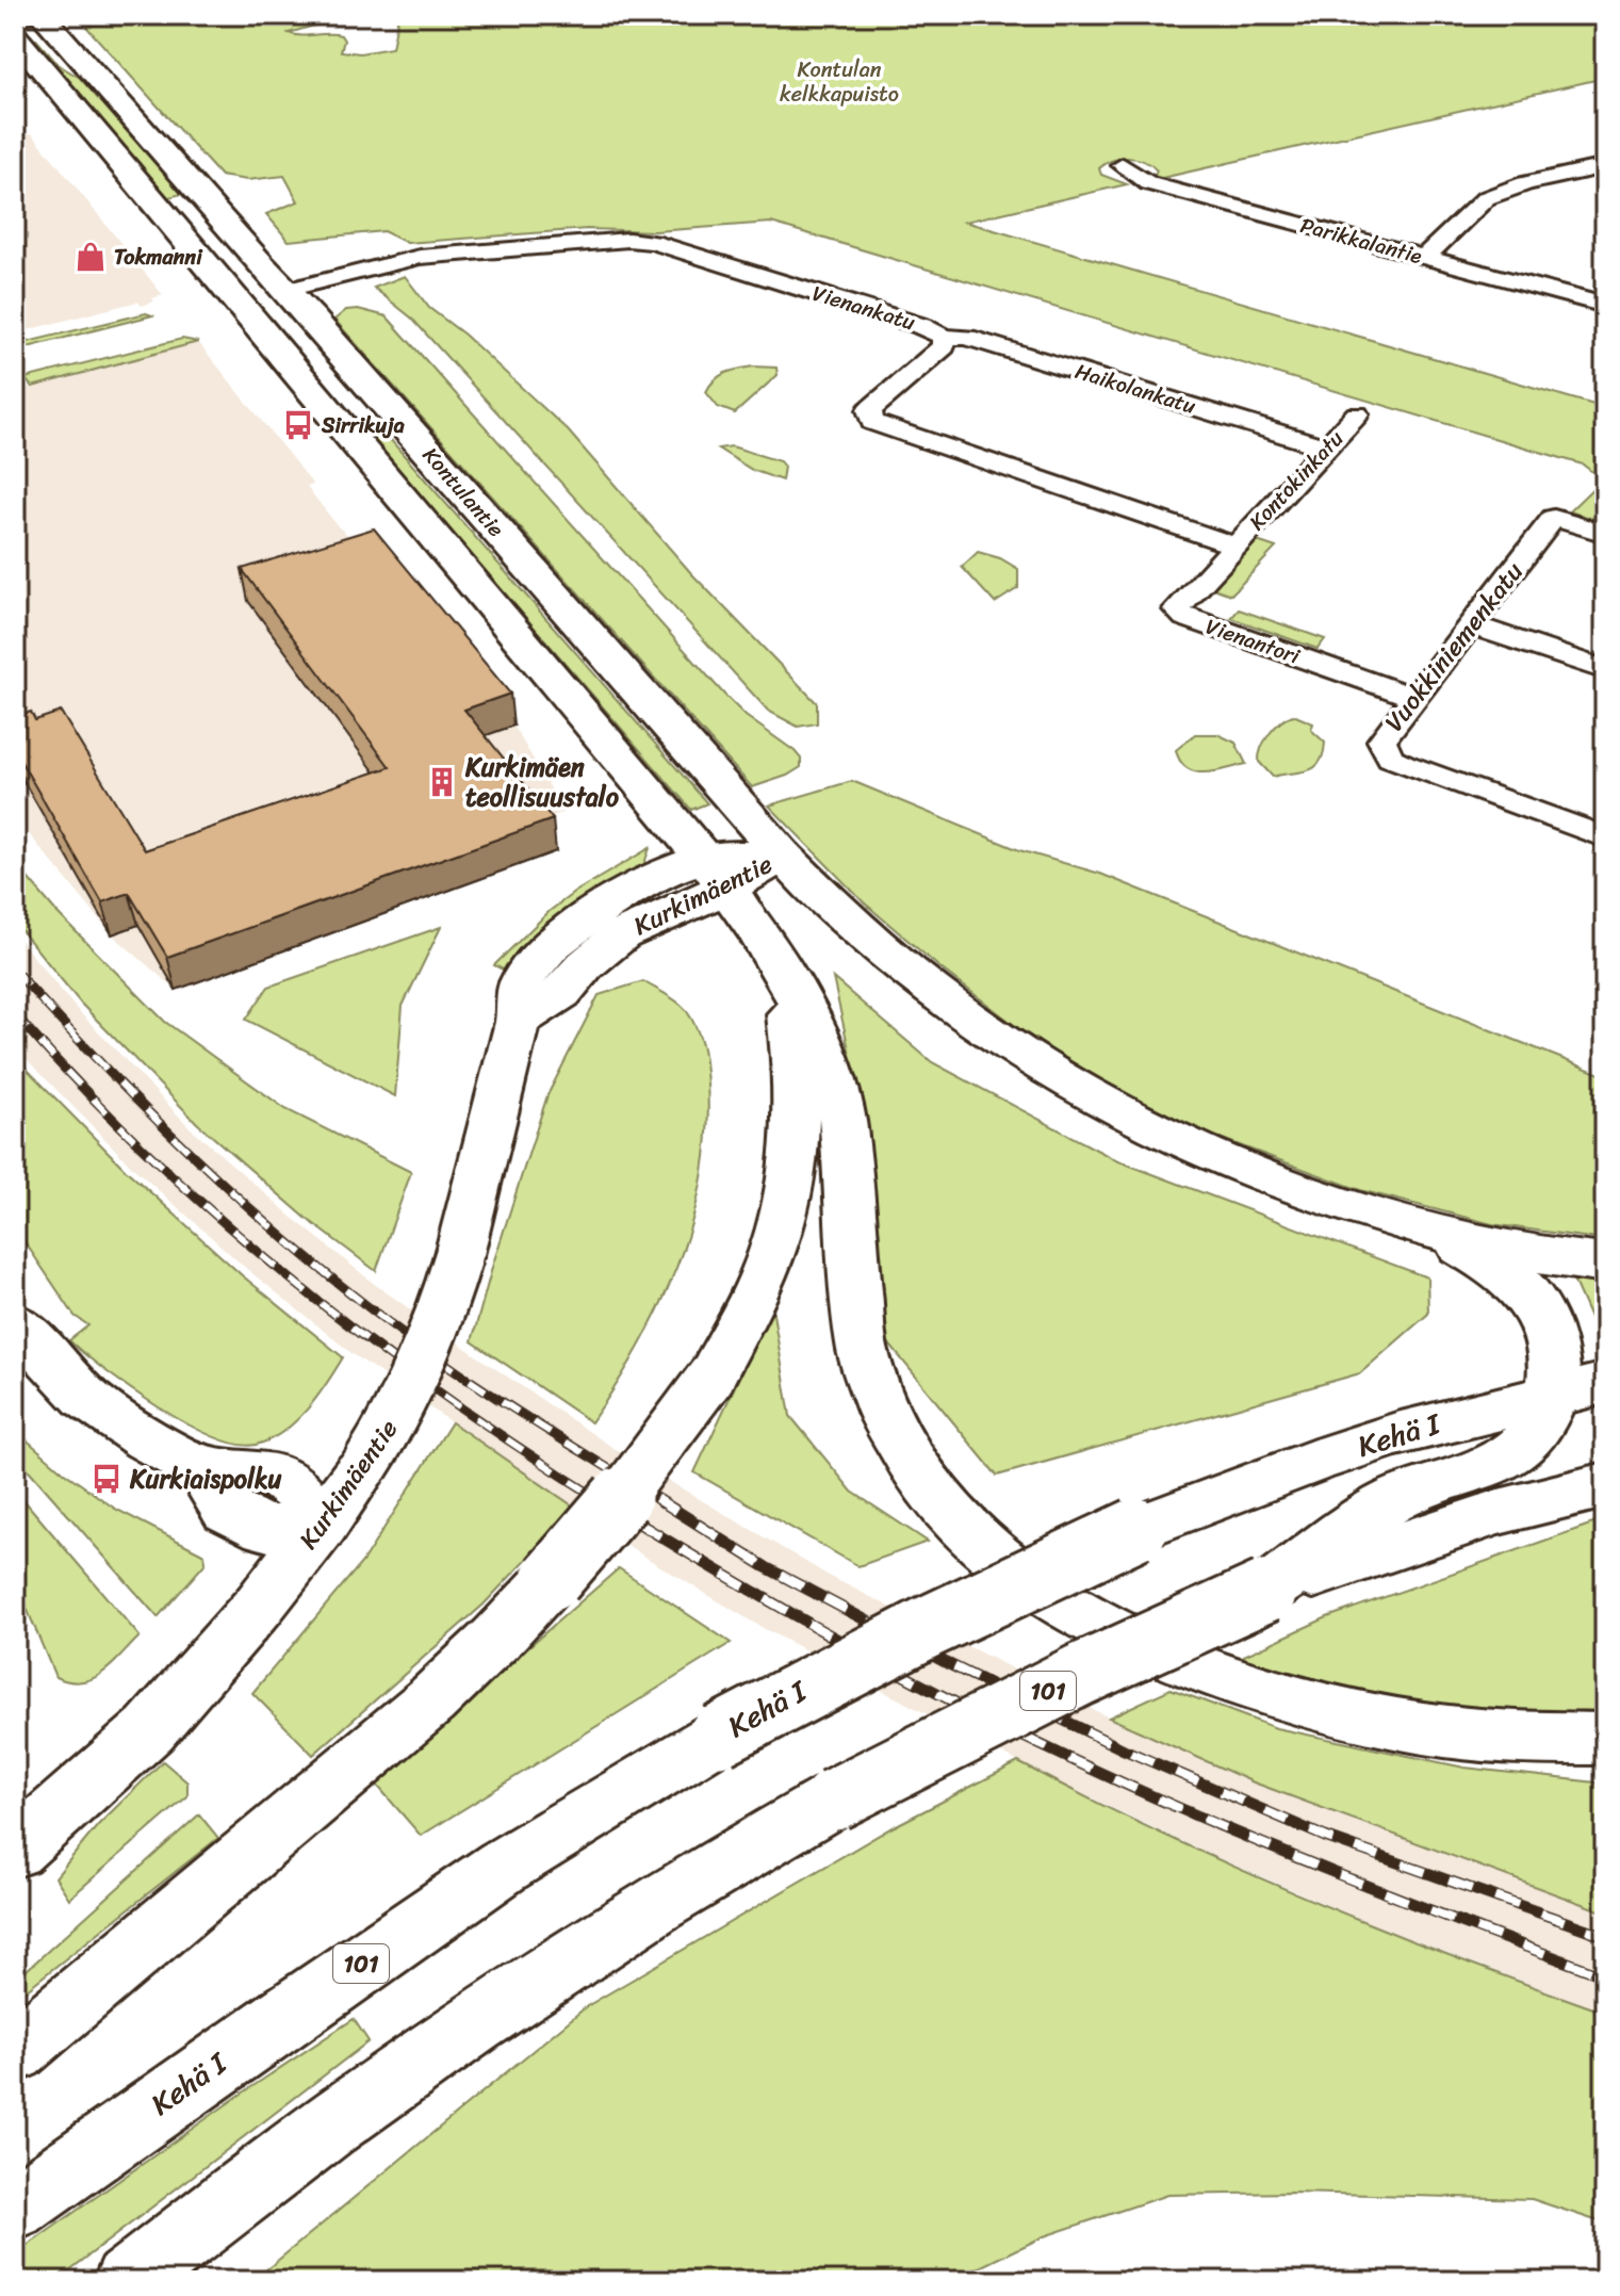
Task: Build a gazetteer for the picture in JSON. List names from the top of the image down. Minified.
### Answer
{"streets":{"main road":["Kontulantie","Kurkimäentie","Kehä I","101"],"street":["Parikkalantie","Vienankatu","Haikolankatu","Kontokinkatu","Vienantori","Vuokkiniemenkatu"]},"crossings":[["Vienankatu","Haikolankatu"],["Vienankatu","Kontokinkatu"],["Vienankatu","Kontulantie"],["Vienankatu","Vienantori"],["Haikolankatu","Kontokinkatu"],["Kontokinkatu","Vienantori"],["Kontulantie","Kurkimäentie"],["Vienantori","Vuokkiniemenkatu"]],"parks":["Kontulan kelkkapuisto"],"places":{"shop":["Tokmanni"],"bus stop":["Sirrikuja","Kurkiaispolku"],"building":["Kurkimäen teollisuustalo"]}}
